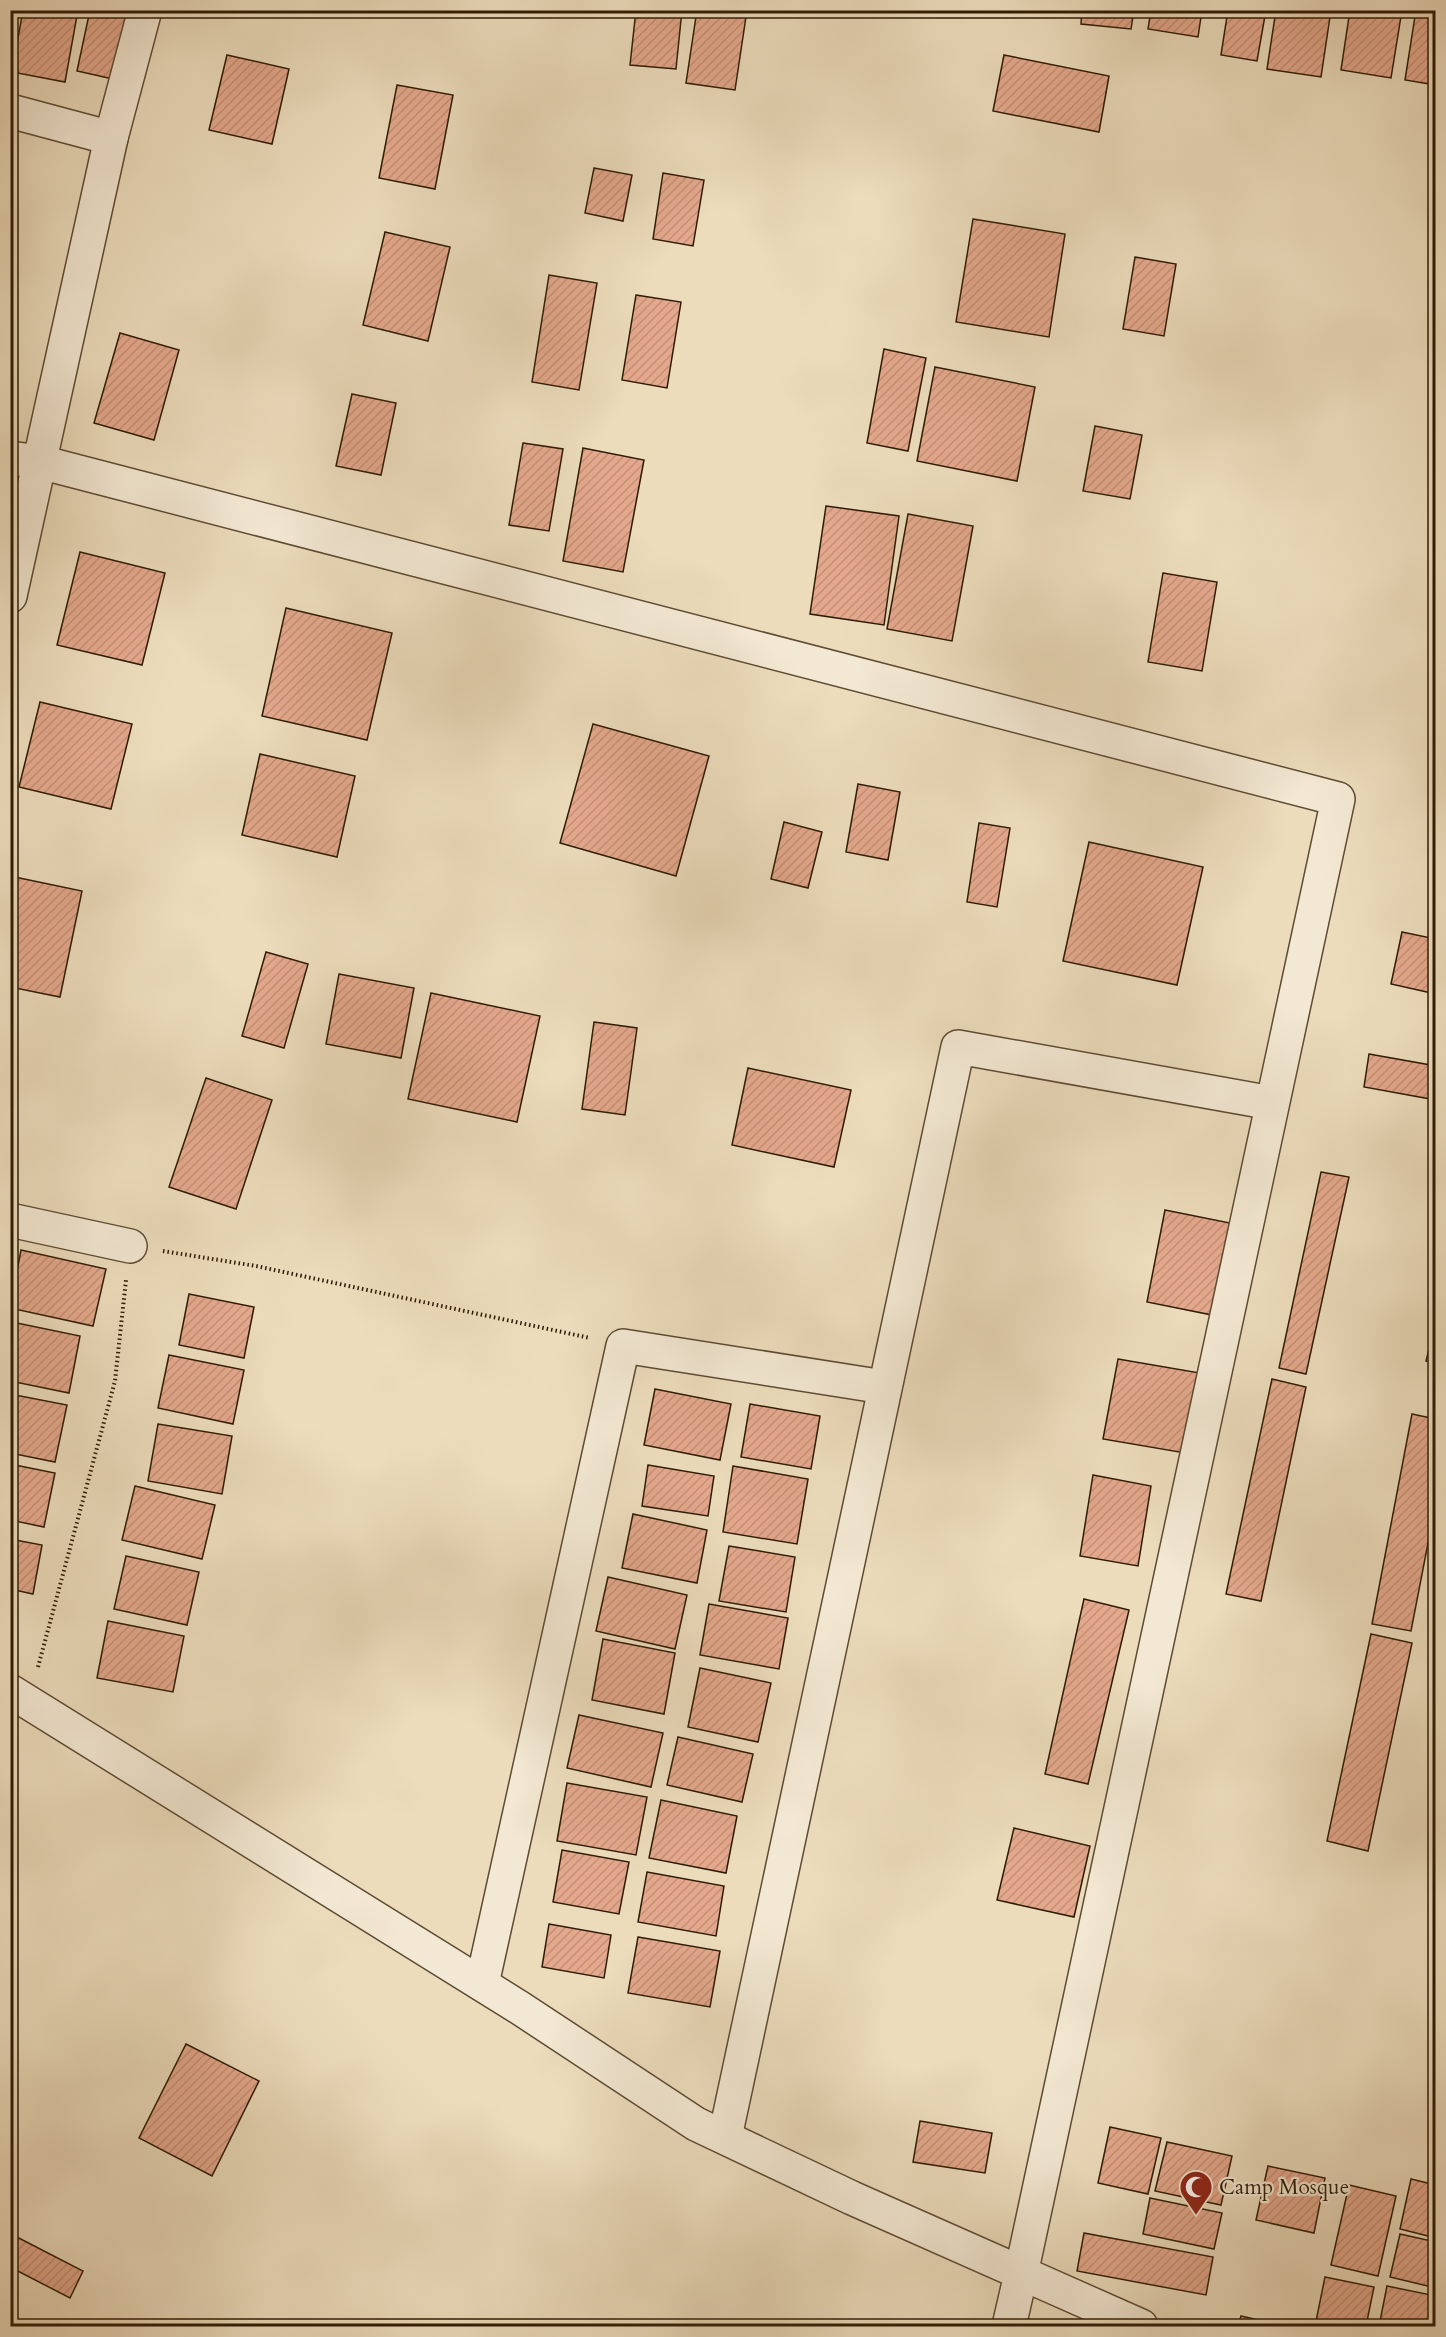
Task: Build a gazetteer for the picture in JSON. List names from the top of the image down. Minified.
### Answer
{"places":{"mosque":["Camp Mosque"]}}
